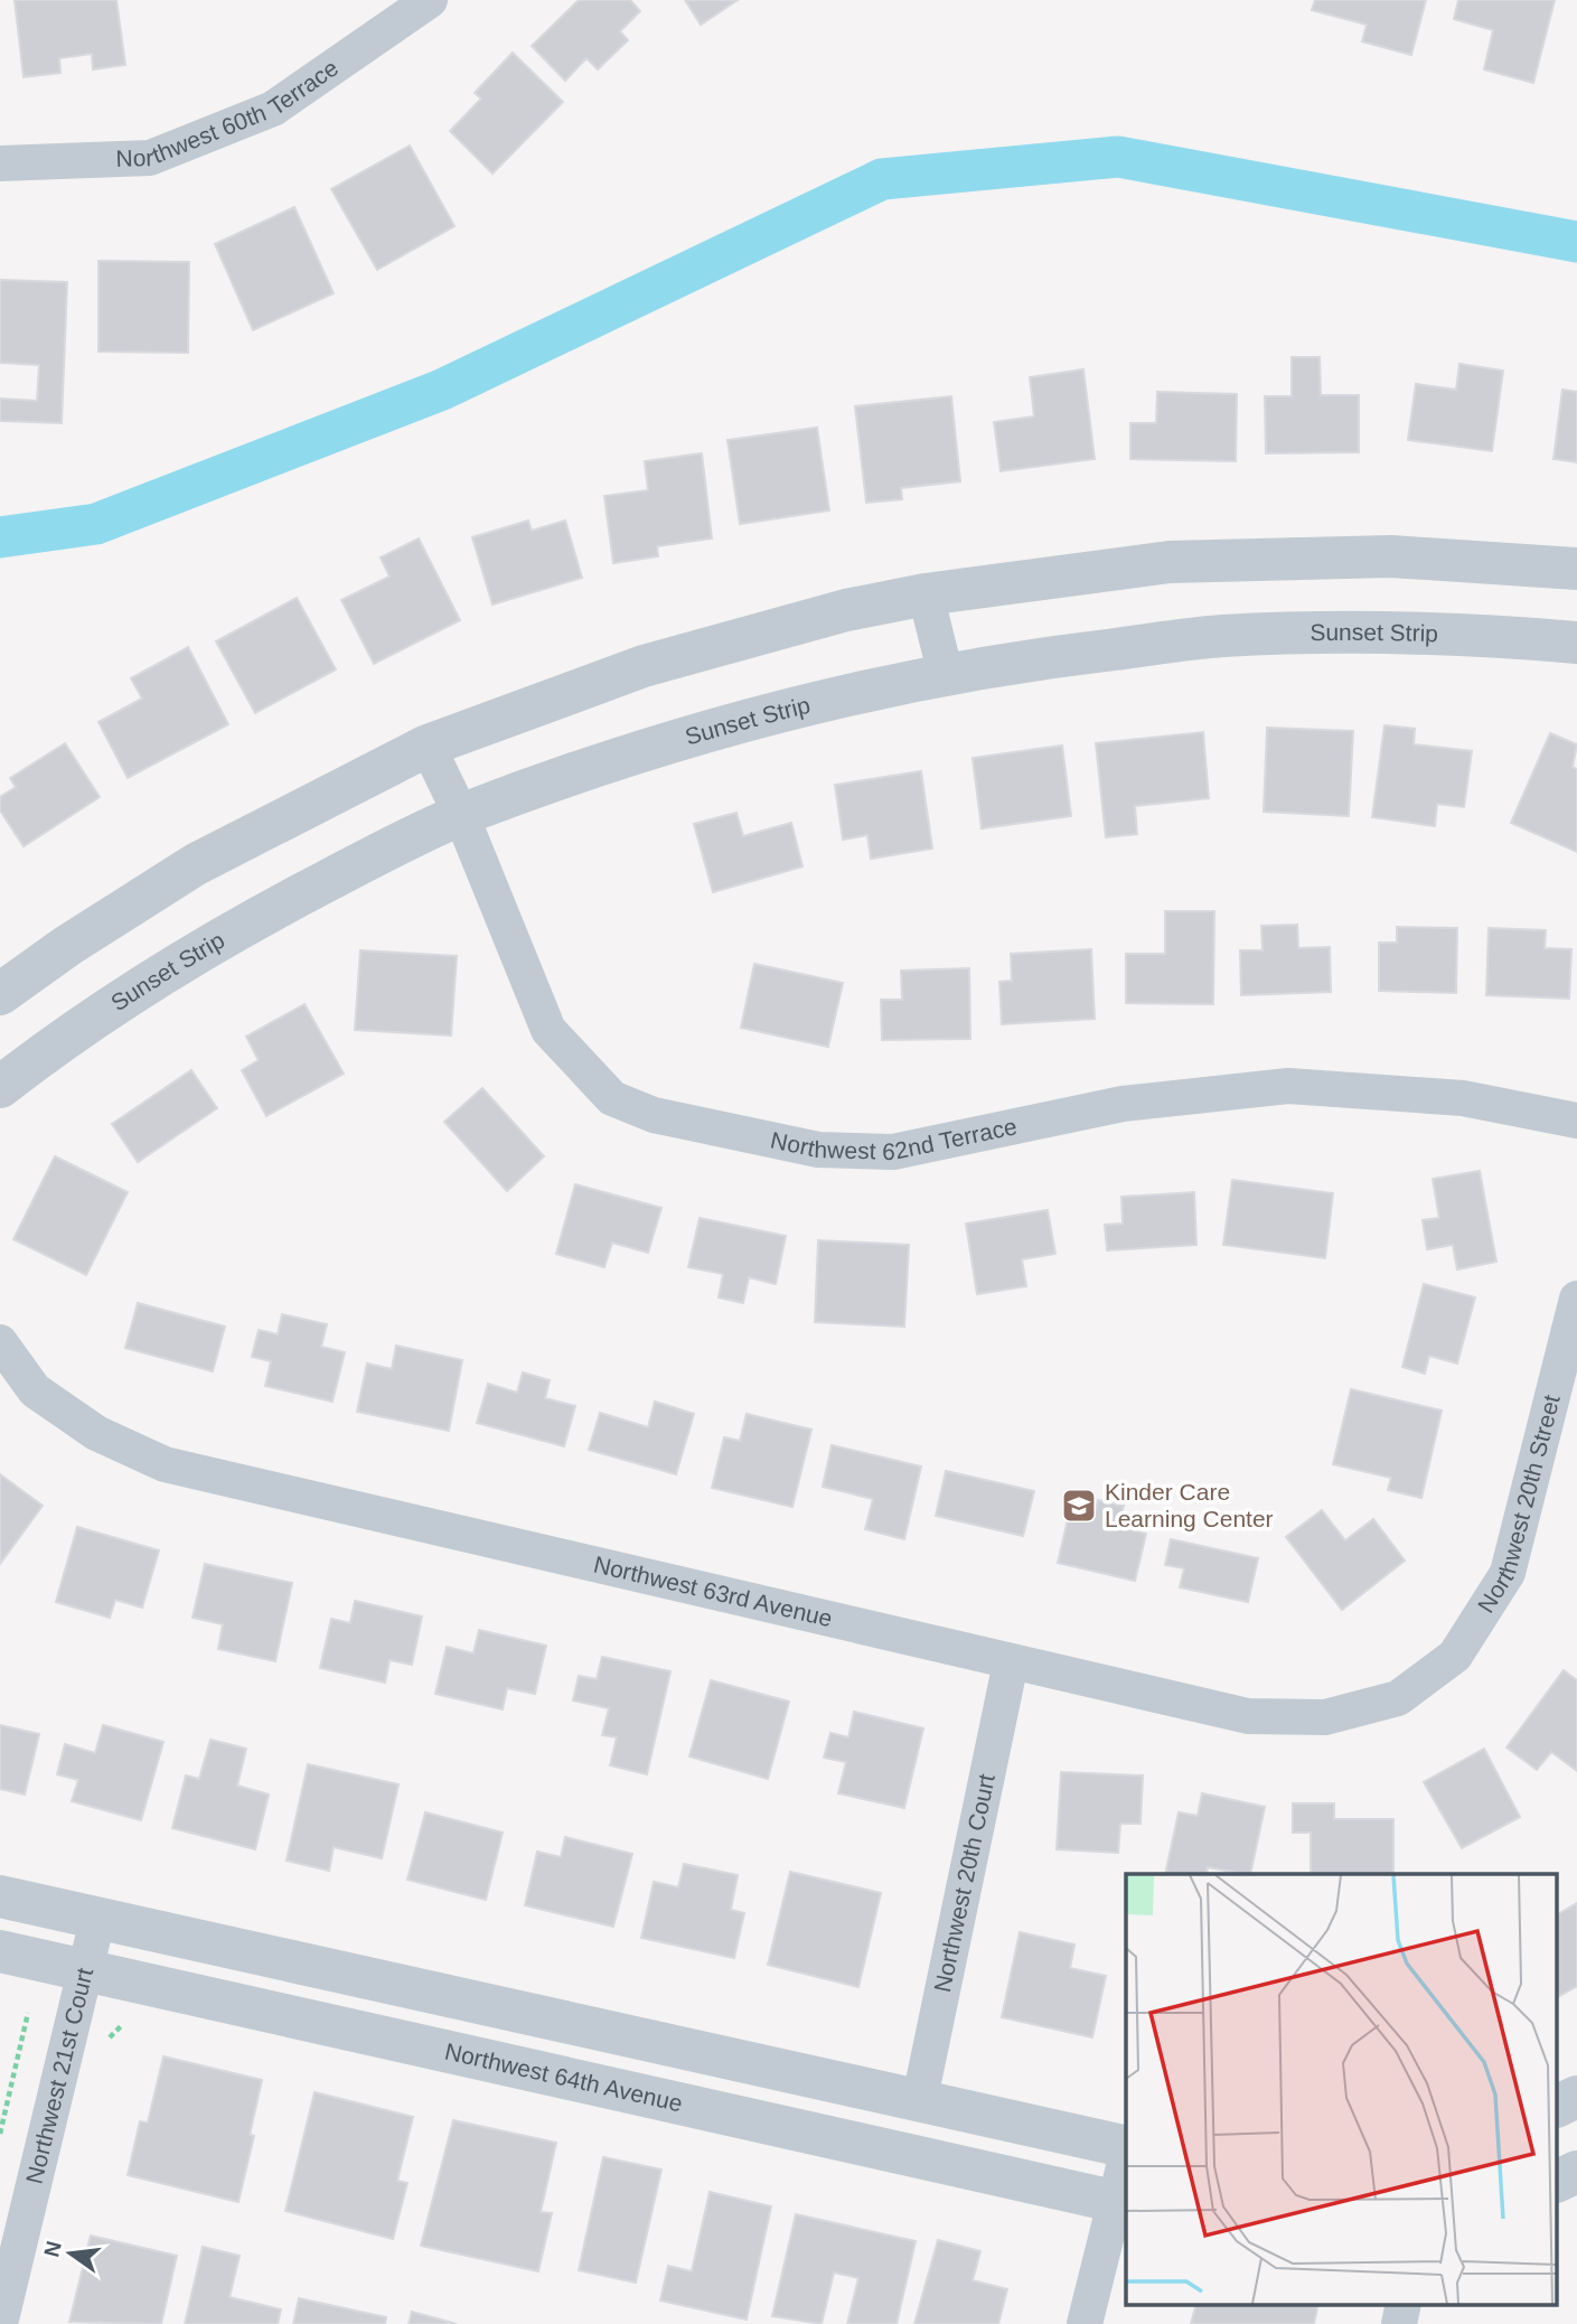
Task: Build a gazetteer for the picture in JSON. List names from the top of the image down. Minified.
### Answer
{"streets":{"street":["Northwest 60th Terrace","Sunset Strip","Northwest 62nd Terrace","Northwest 20th Street","Northwest 63rd Avenue","Northwest 20th Court","Northwest 21st Court","Northwest 64th Avenue"]},"crossings":[["Sunset Strip","Northwest 62nd Terrace"],["Northwest 20th Street","Northwest 63rd Avenue"],["Northwest 63rd Avenue","Northwest 20th Court"],["Northwest 21st Court","Northwest 64th Avenue"]],"places":{"school or university":["Kinder Care Learning Center"]},"north":"left"}
